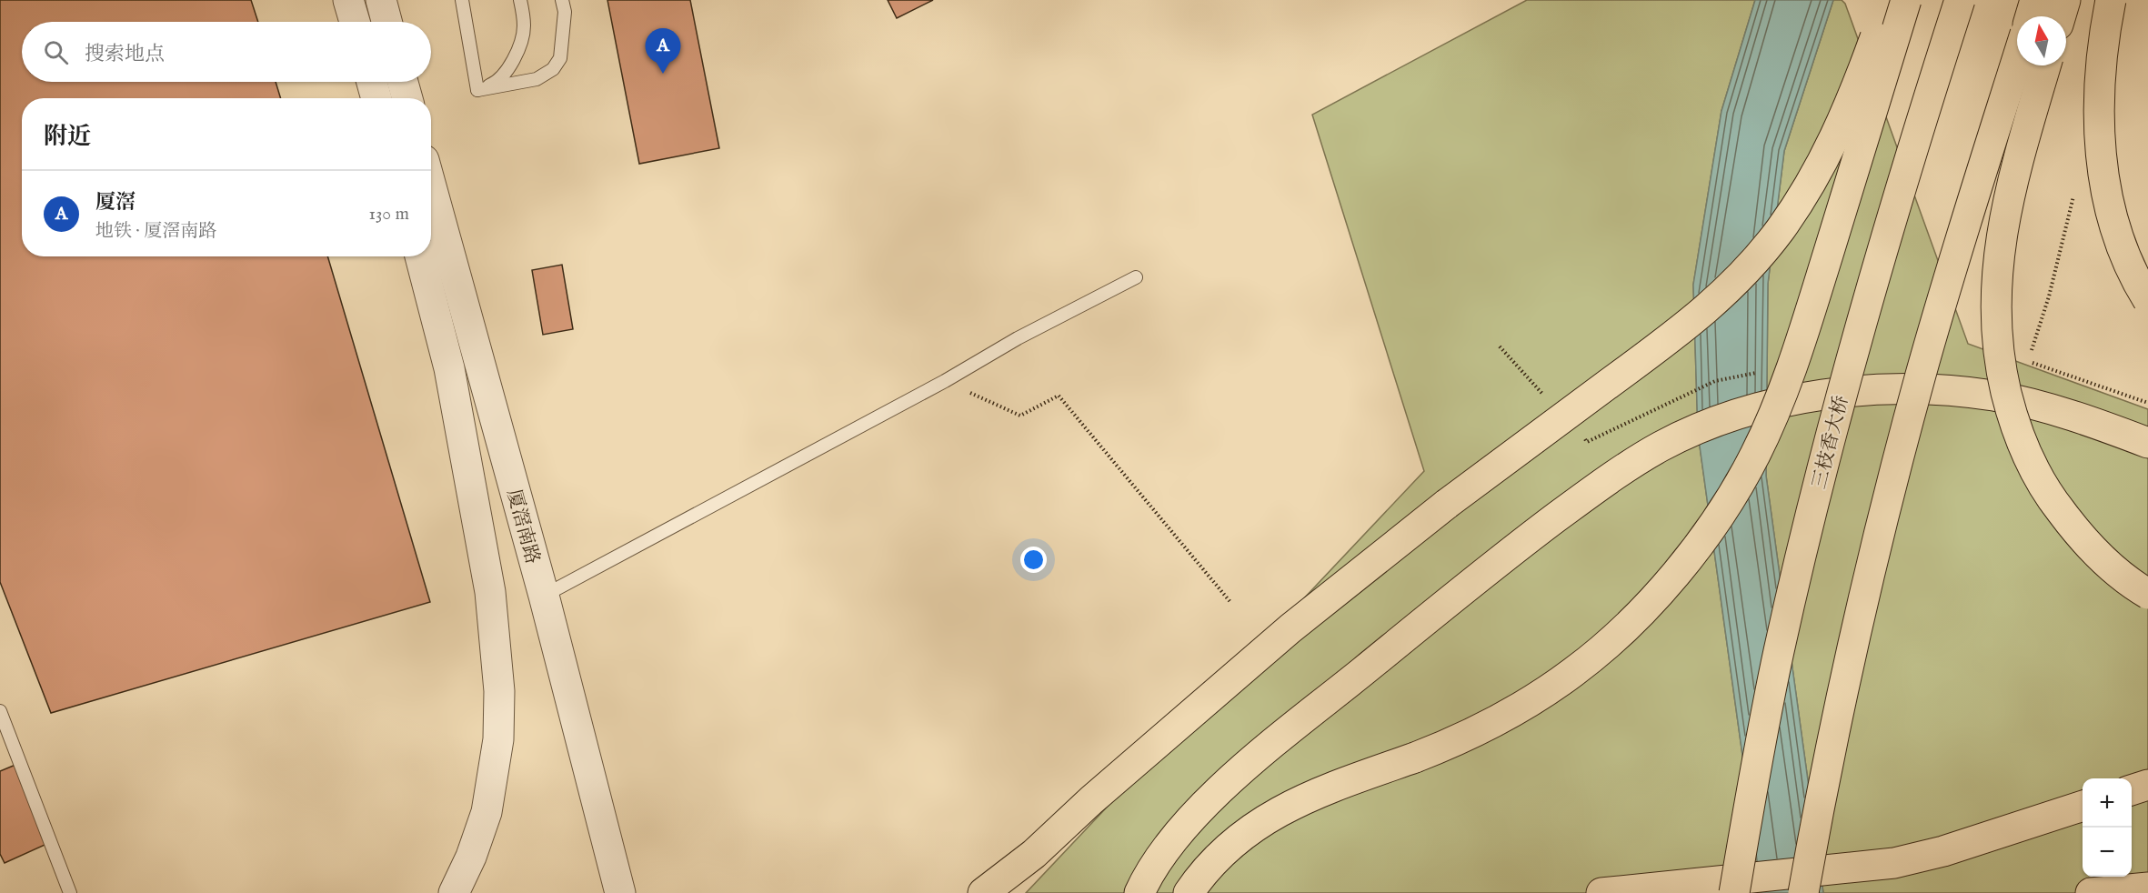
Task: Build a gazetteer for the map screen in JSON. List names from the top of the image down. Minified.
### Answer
{"streets":{"main road":["三枝香大桥"],"street":["厦滘南路"]},"north":"top","page":{"search":"搜索地点","pins":"A","heading":"附近","list":[{"mark":"A","name":"厦滘","note":"地铁 · 厦滘南路","value":"130 m"}],"map_buttons":["+","−"]}}
